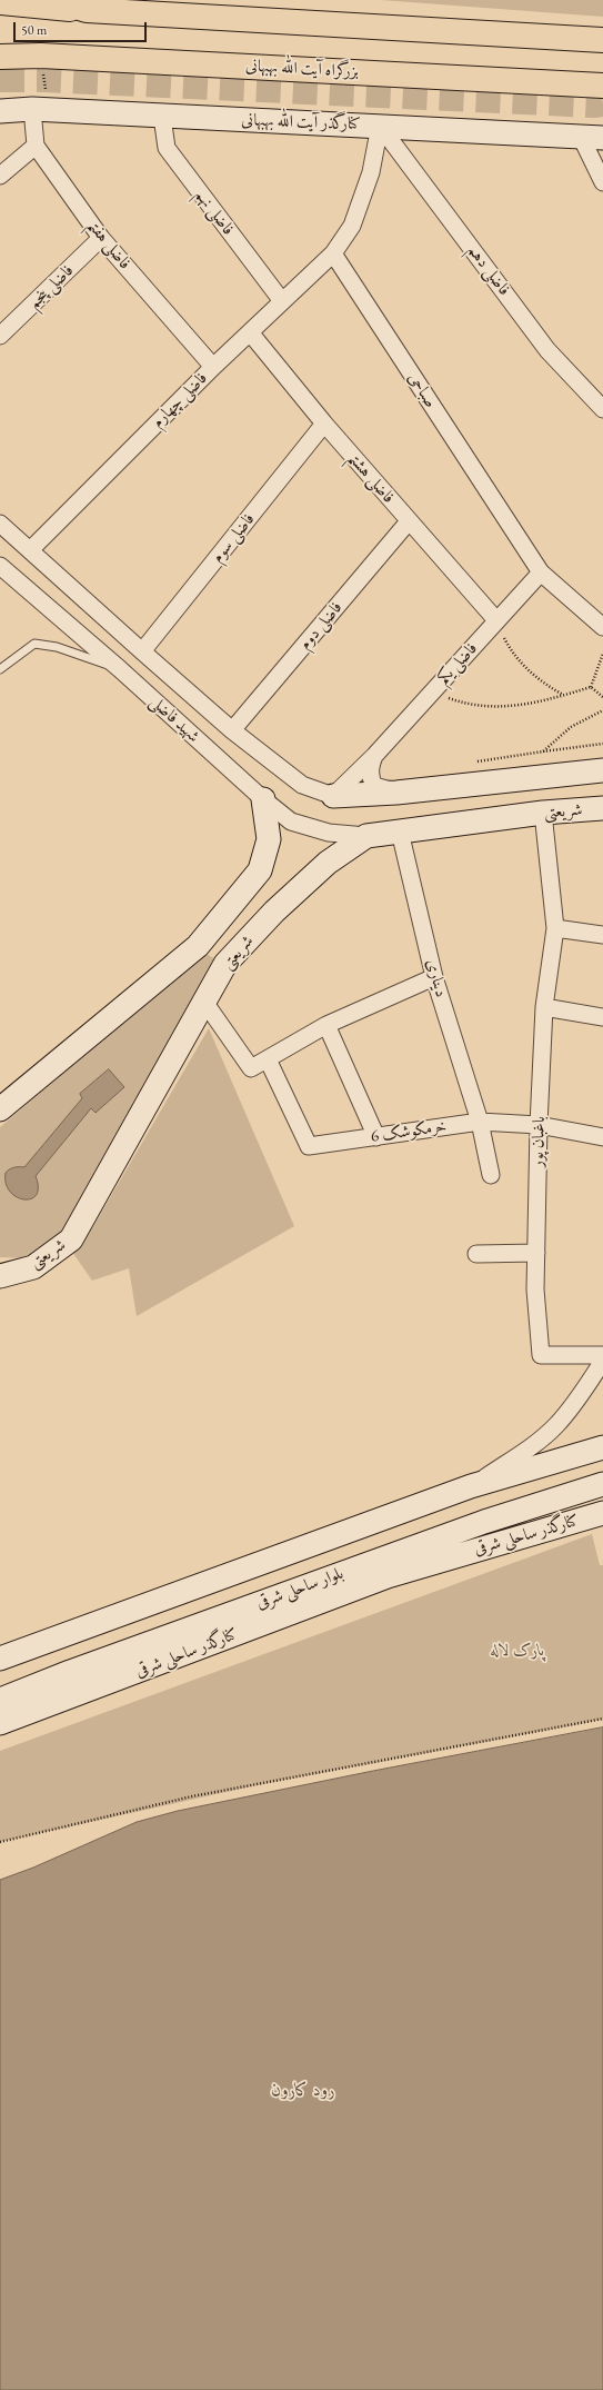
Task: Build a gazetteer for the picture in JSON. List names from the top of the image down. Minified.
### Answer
{"streets":{"highway":["بزرگراه آیت الله بهبهانی"],"main road":["کنارگذر آیت الله بهبهانی","شریعتی","کنارگذر ساحلی شرقی","بلوار ساحلی شرقی"],"street":["فاضلی نهم","فاضلی هفتم","فاضلی دهم","فاضلی پنجم","صباحی","فاضلی چهارم","فاضلی هشتم","فاضلی سوم","فاضلی دوم","فاضلی یکم","شهید فاضلی","دیناری","خرمکوشک 6","باغبان پور"]},"crossings":[["کنارگذر آیت الله بهبهانی","فاضلی نهم"],["کنارگذر آیت الله بهبهانی","فاضلی دهم"],["فاضلی نهم","فاضلی چهارم"],["فاضلی هفتم","فاضلی پنجم"],["فاضلی هفتم","فاضلی چهارم"],["صباحی","فاضلی چهارم"],["صباحی","فاضلی یکم"],["فاضلی چهارم","فاضلی هشتم"],["فاضلی چهارم","شهید فاضلی"],["فاضلی هشتم","فاضلی سوم"],["فاضلی هشتم","فاضلی دوم"],["فاضلی هشتم","فاضلی یکم"],["فاضلی سوم","شهید فاضلی"],["فاضلی دوم","شهید فاضلی"],["فاضلی یکم","شهید فاضلی"],["شهید فاضلی","شریعتی"],["شریعتی","دیناری"],["شریعتی","باغبان پور"],["دیناری","خرمکوشک 6"],["خرمکوشک 6","باغبان پور"]],"water":["رود کارون"],"parks":["پارک لاله"],"scale_bar":"50 m"}
